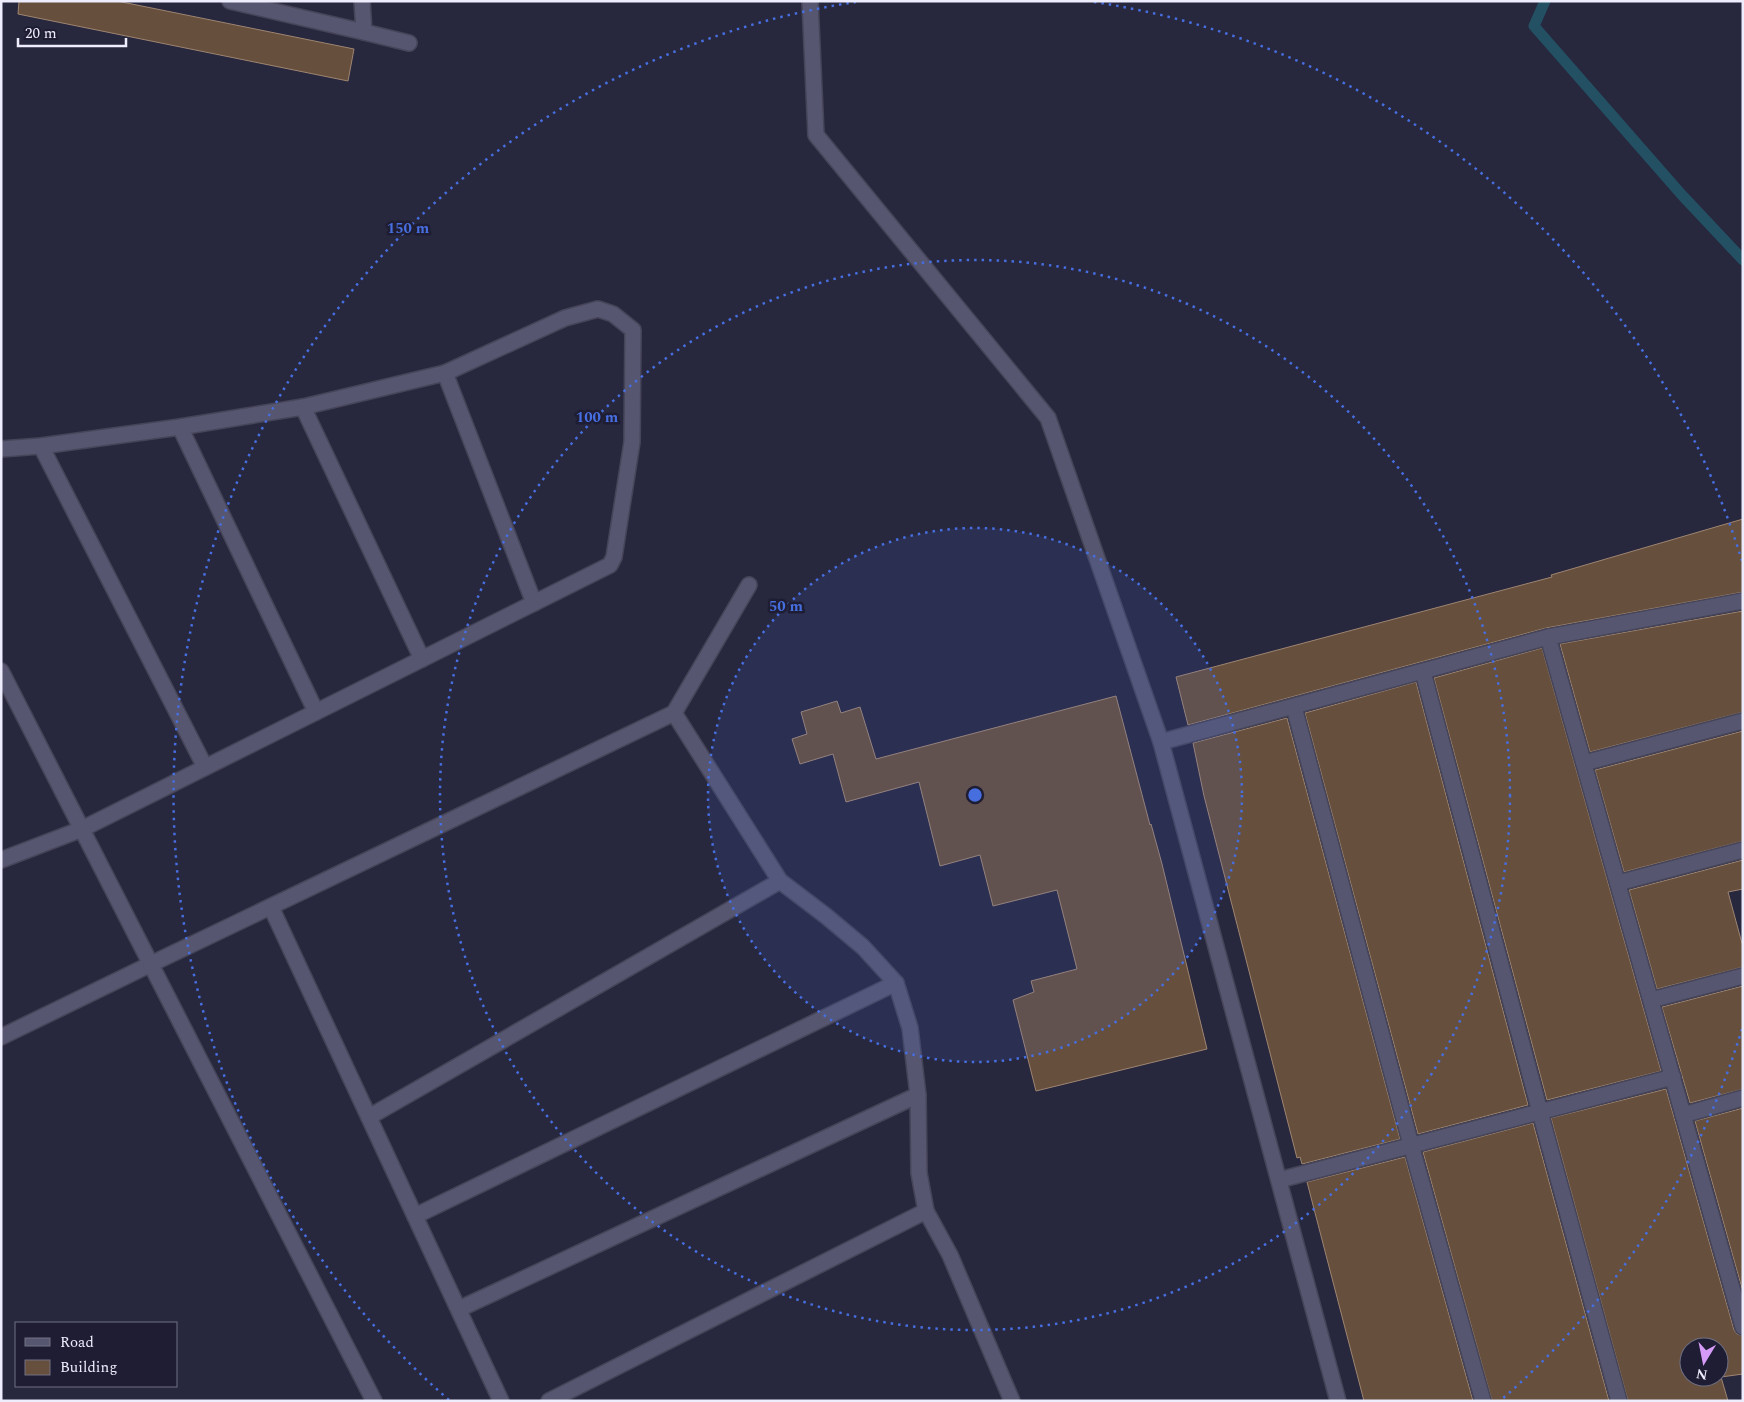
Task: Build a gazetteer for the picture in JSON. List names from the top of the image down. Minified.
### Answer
{"legend":["Road","Building"],"scale_bar":"20 m","north":"bottom","rings":["150 m","100 m","50 m"]}
